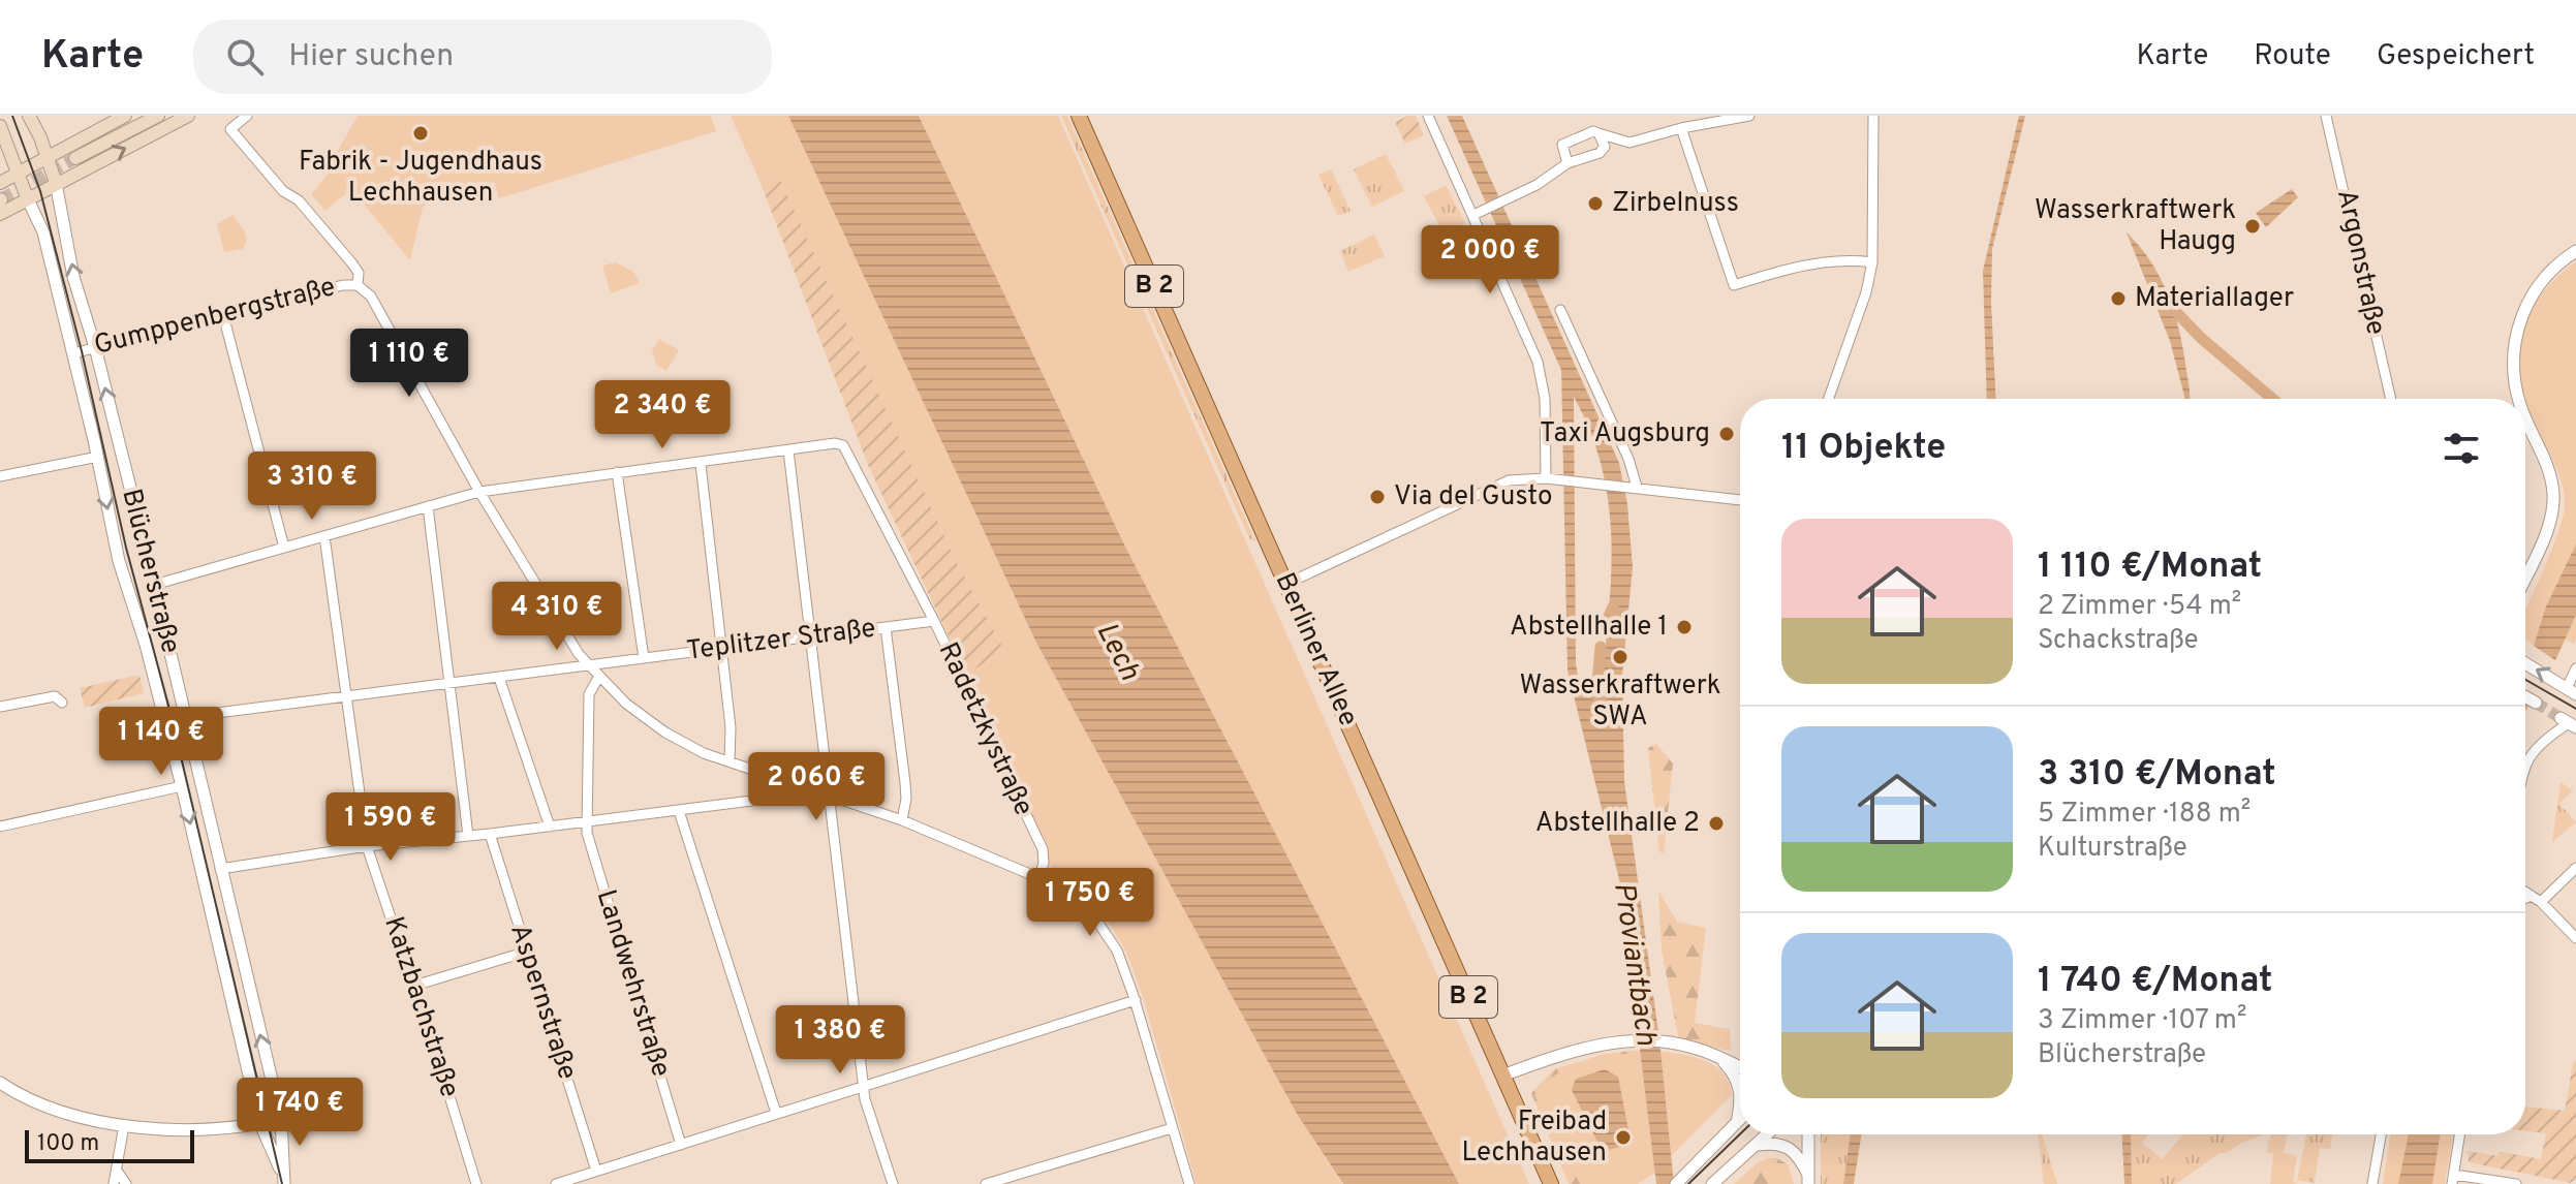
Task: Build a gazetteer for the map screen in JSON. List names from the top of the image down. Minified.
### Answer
{"streets":{"main road":["B 2","Blücherstraße","Berliner Allee"],"street":["Argonstraße","Gumppenbergstraße","Teplitzer Straße","Radetzkystraße","Landwehrstraße","Aspernstraße","Katzbachstraße"]},"crossings":[["Gumppenbergstraße","Blücherstraße"],["Blücherstraße","Teplitzer Straße"],["Teplitzer Straße","Radetzkystraße"],["Teplitzer Straße","Katzbachstraße"]],"water":["Lech","Proviantbach"],"places":["Fabrik - Jugendhaus Lechhausen","Zirbelnuss","Wasserkraftwerk Haugg","Materiallager","Taxi Augsburg","Via del Gusto","Abstellhalle 1","Wasserkraftwerk SWA","Abstellhalle 2","Freibad Lechhausen"],"scale_bar":"100 m","page":{"header":"Karte","search":"Hier suchen","nav":["Karte","Route","Gespeichert"],"price":["2 000 €","1 110 €","2 340 €","3 310 €","4 310 €","1 140 €","2 060 €","1 590 €","1 750 €","1 380 €","1 740 €"],"heading":"11 Objekte","list":[{"name":"1 110 €/Monat","note":"2 Zimmer · 54 m² · Schackstraße"},{"name":"3 310 €/Monat","note":"5 Zimmer · 188 m² · Kulturstraße"},{"name":"1 740 €/Monat","note":"3 Zimmer · 107 m² · Blücherstraße"}],"scale":"100 m"}}
